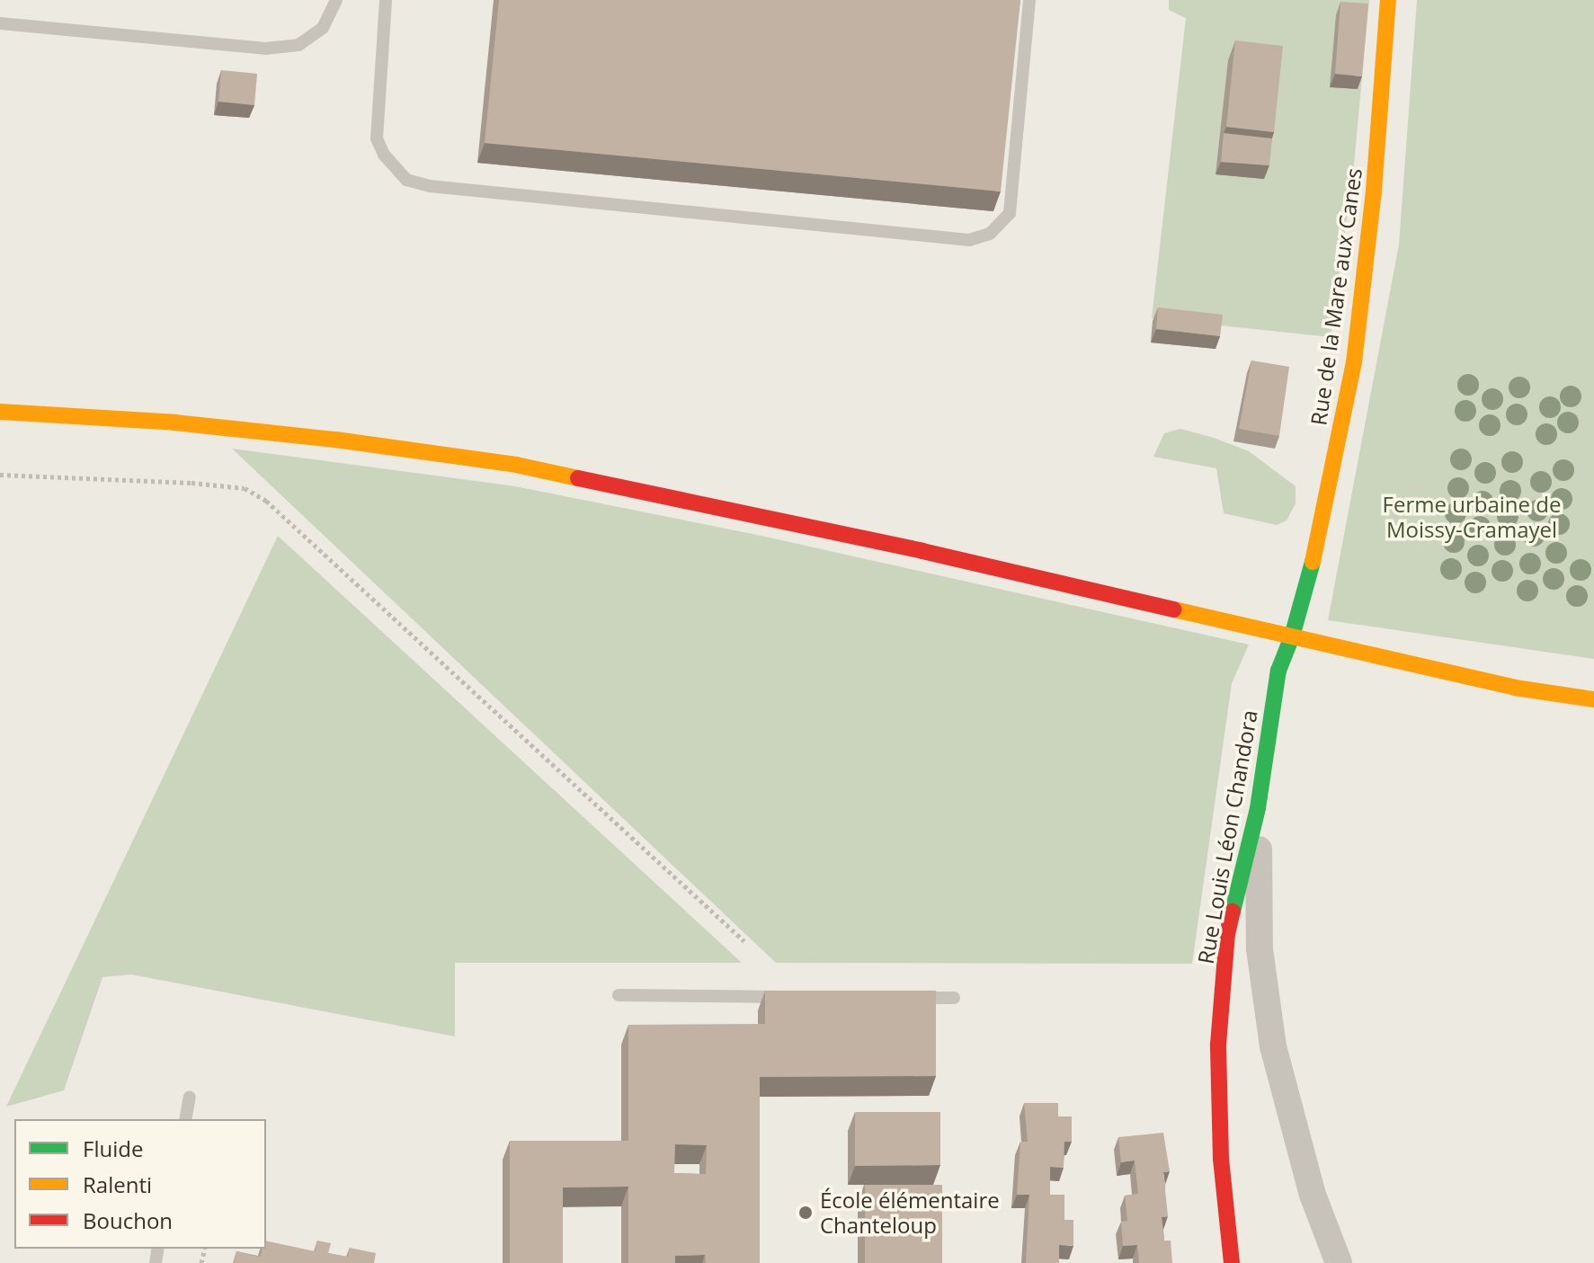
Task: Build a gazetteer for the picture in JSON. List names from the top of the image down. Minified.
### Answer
{"streets":{"street":["Rue de la Mare aux Canes","Rue Louis Léon Chandora"]},"crossings":[["Rue de la Mare aux Canes","Rue Louis Léon Chandora"]],"parks":["Ferme urbaine de Moissy-Cramayel"],"places":["École élémentaire Chanteloup"],"legend":["Fluide","Ralenti","Bouchon"]}
